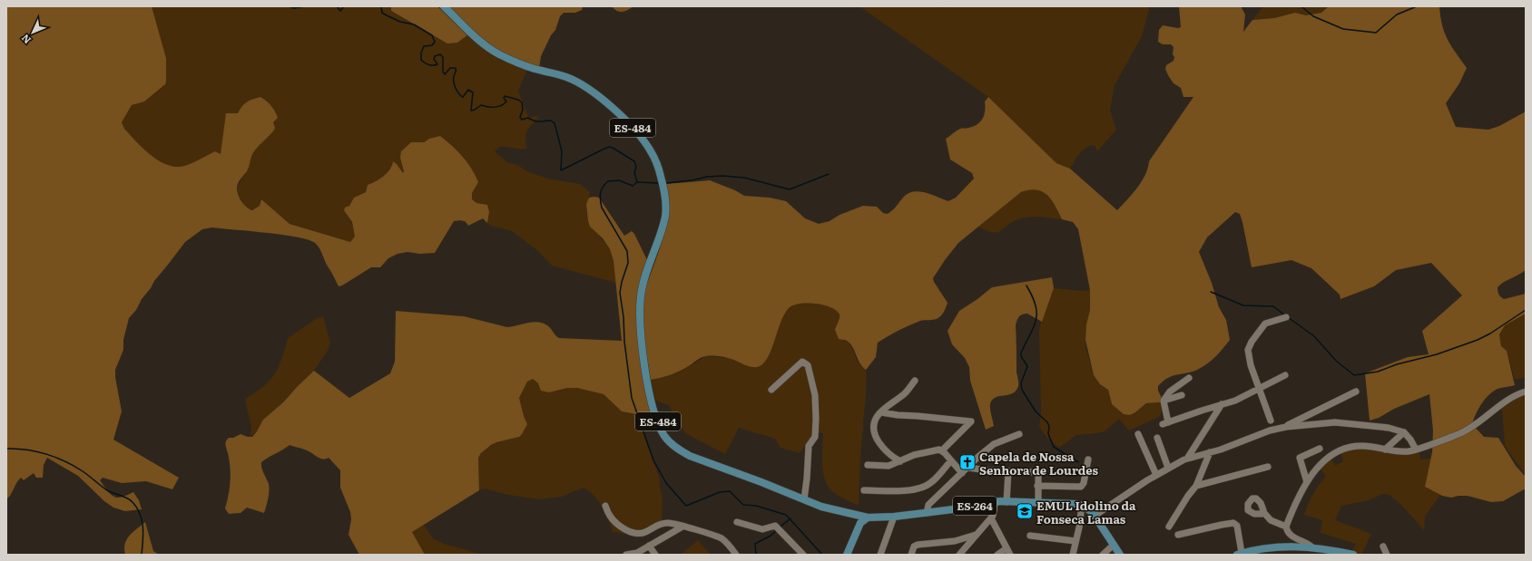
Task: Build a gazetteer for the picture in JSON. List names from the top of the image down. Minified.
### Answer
{"streets":{"main road":["ES-484","ES-264"]},"crossings":[["ES-484","ES-264"]],"places":{"church":["Capela de Nossa Senhora de Lourdes"],"school or university":["EMUL Idolino da Fonseca Lamas"]},"north":"bottom left"}
